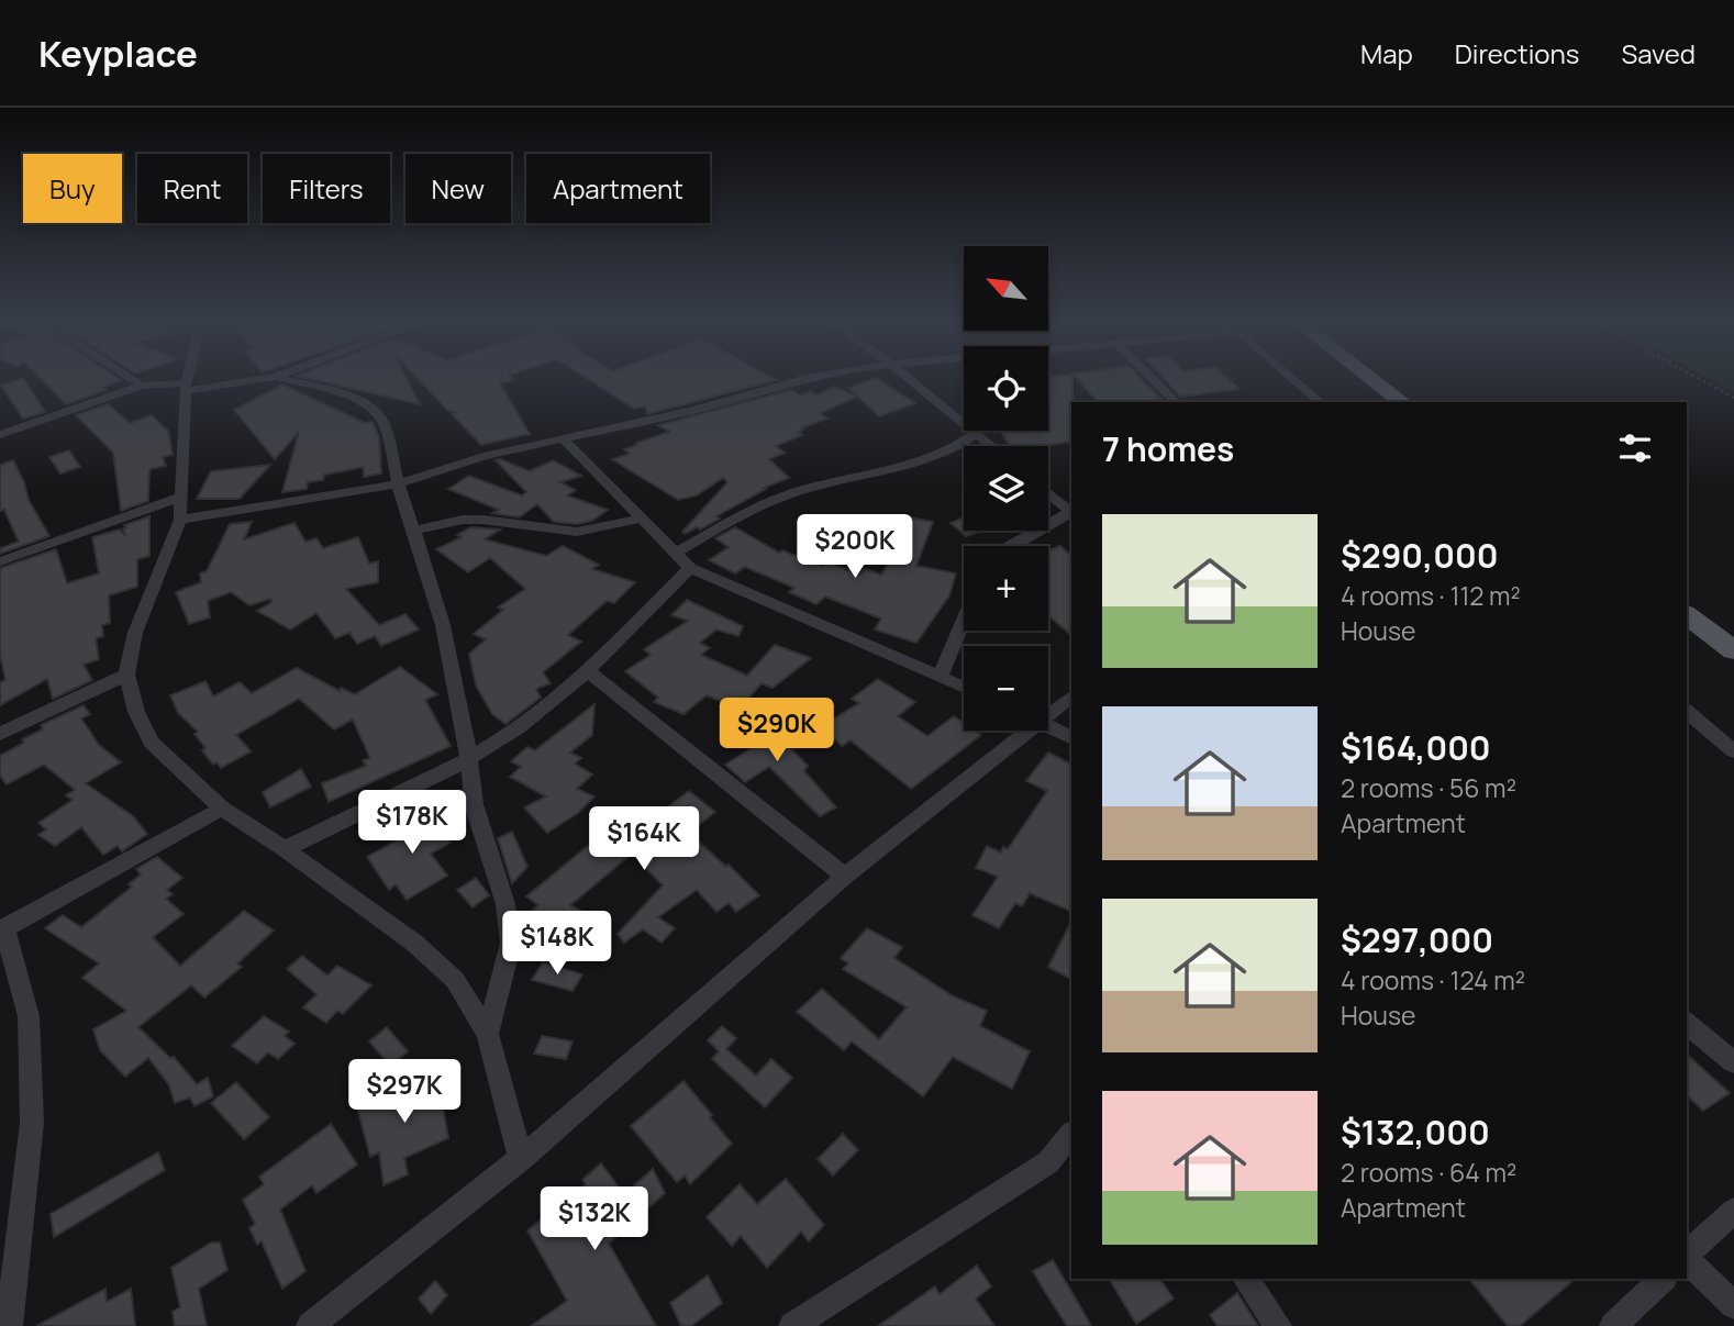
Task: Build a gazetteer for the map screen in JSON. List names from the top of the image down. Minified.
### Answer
{"north":"top left","page":{"header":"Keyplace","nav":["Map","Directions","Saved"],"chip":["Buy","Rent","Filters","New","Apartment"],"map_buttons":["+","−"],"heading":"7 homes","list":[{"name":"$290,000","note":"4 rooms · 112 m² · House"},{"name":"$164,000","note":"2 rooms · 56 m² · Apartment"},{"name":"$297,000","note":"4 rooms · 124 m² · House"},{"name":"$132,000","note":"2 rooms · 64 m² · Apartment"}],"price":["$200K","$290K","$178K","$164K","$148K","$297K","$132K"]}}
